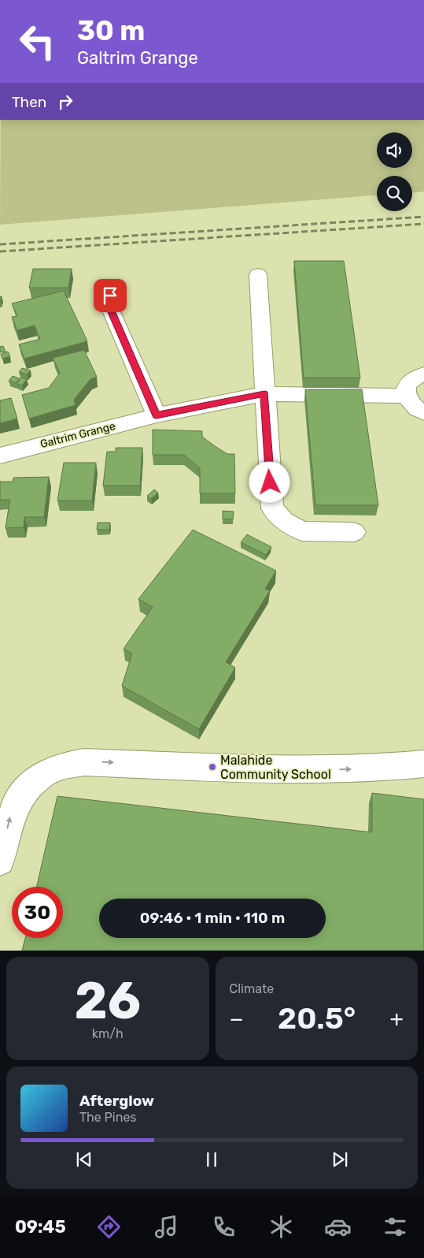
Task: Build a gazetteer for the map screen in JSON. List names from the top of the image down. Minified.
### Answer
{"streets":{"street":["Galtrim Grange"]},"places":["Malahide Community School"],"page":{"turn":["30 m","Galtrim Grange"],"then":"Then","limit":"30","trip":"09:46 · 1 min · 110 m","tile":[["26","km/h"],"Climate"],"heat":["−","20.5°","+"],"song":["Afterglow","The Pines"],"tabs":"09:45"}}
